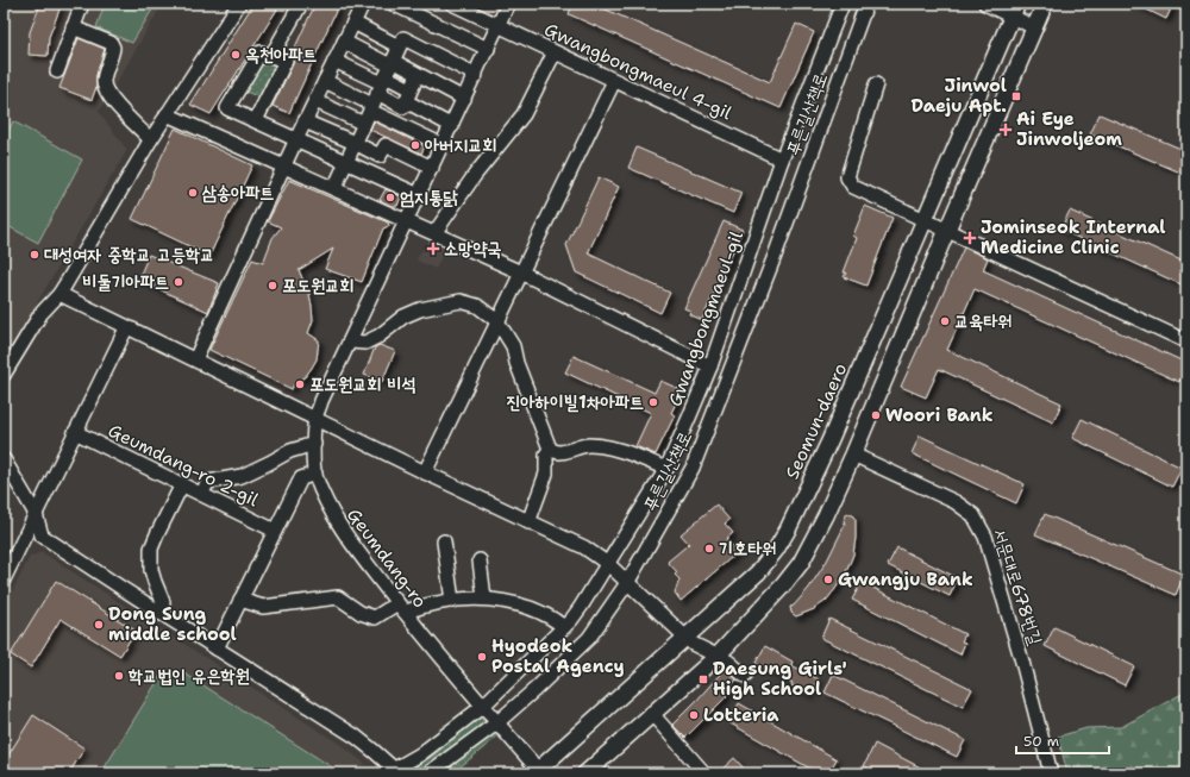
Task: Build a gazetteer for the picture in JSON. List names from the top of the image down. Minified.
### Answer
{"streets":{"main road":["Seomun-daero"],"street":["Gwangbongmaeul 4-gil","푸른길산책로","Gwangbongmaeul-gil","Geumdang-ro 2-gil","Geumdang-ro","서문대로678번길"]},"crossings":[["Gwangbongmaeul 4-gil","Gwangbongmaeul-gil"],["Gwangbongmaeul 4-gil","Geumdang-ro"],["푸른길산책로","Geumdang-ro"],["Gwangbongmaeul-gil","Geumdang-ro"],["Seomun-daero","Geumdang-ro"]],"places":{"other":["옥천아파트","아버지교회","삼송아파트","엄지통닭","대성여자 중학교 고등학교","비둘기아파트","포도원교회","교육타워","포도원교회 비석","진아하이빌1차아파트","Woori Bank","기호타워","Gwangju Bank","Dong Sung middle school","Hyodeok Postal Agency","학교법인 유은학원","Lotteria"],"transit":["Jinwol Daeju Apt.","Daesung Girls' High School"],"health":["Ai Eye Jinwoljeom","Jominseok Internal Medicine Clinic","소망약국"]},"scale_bar":"50 m"}
